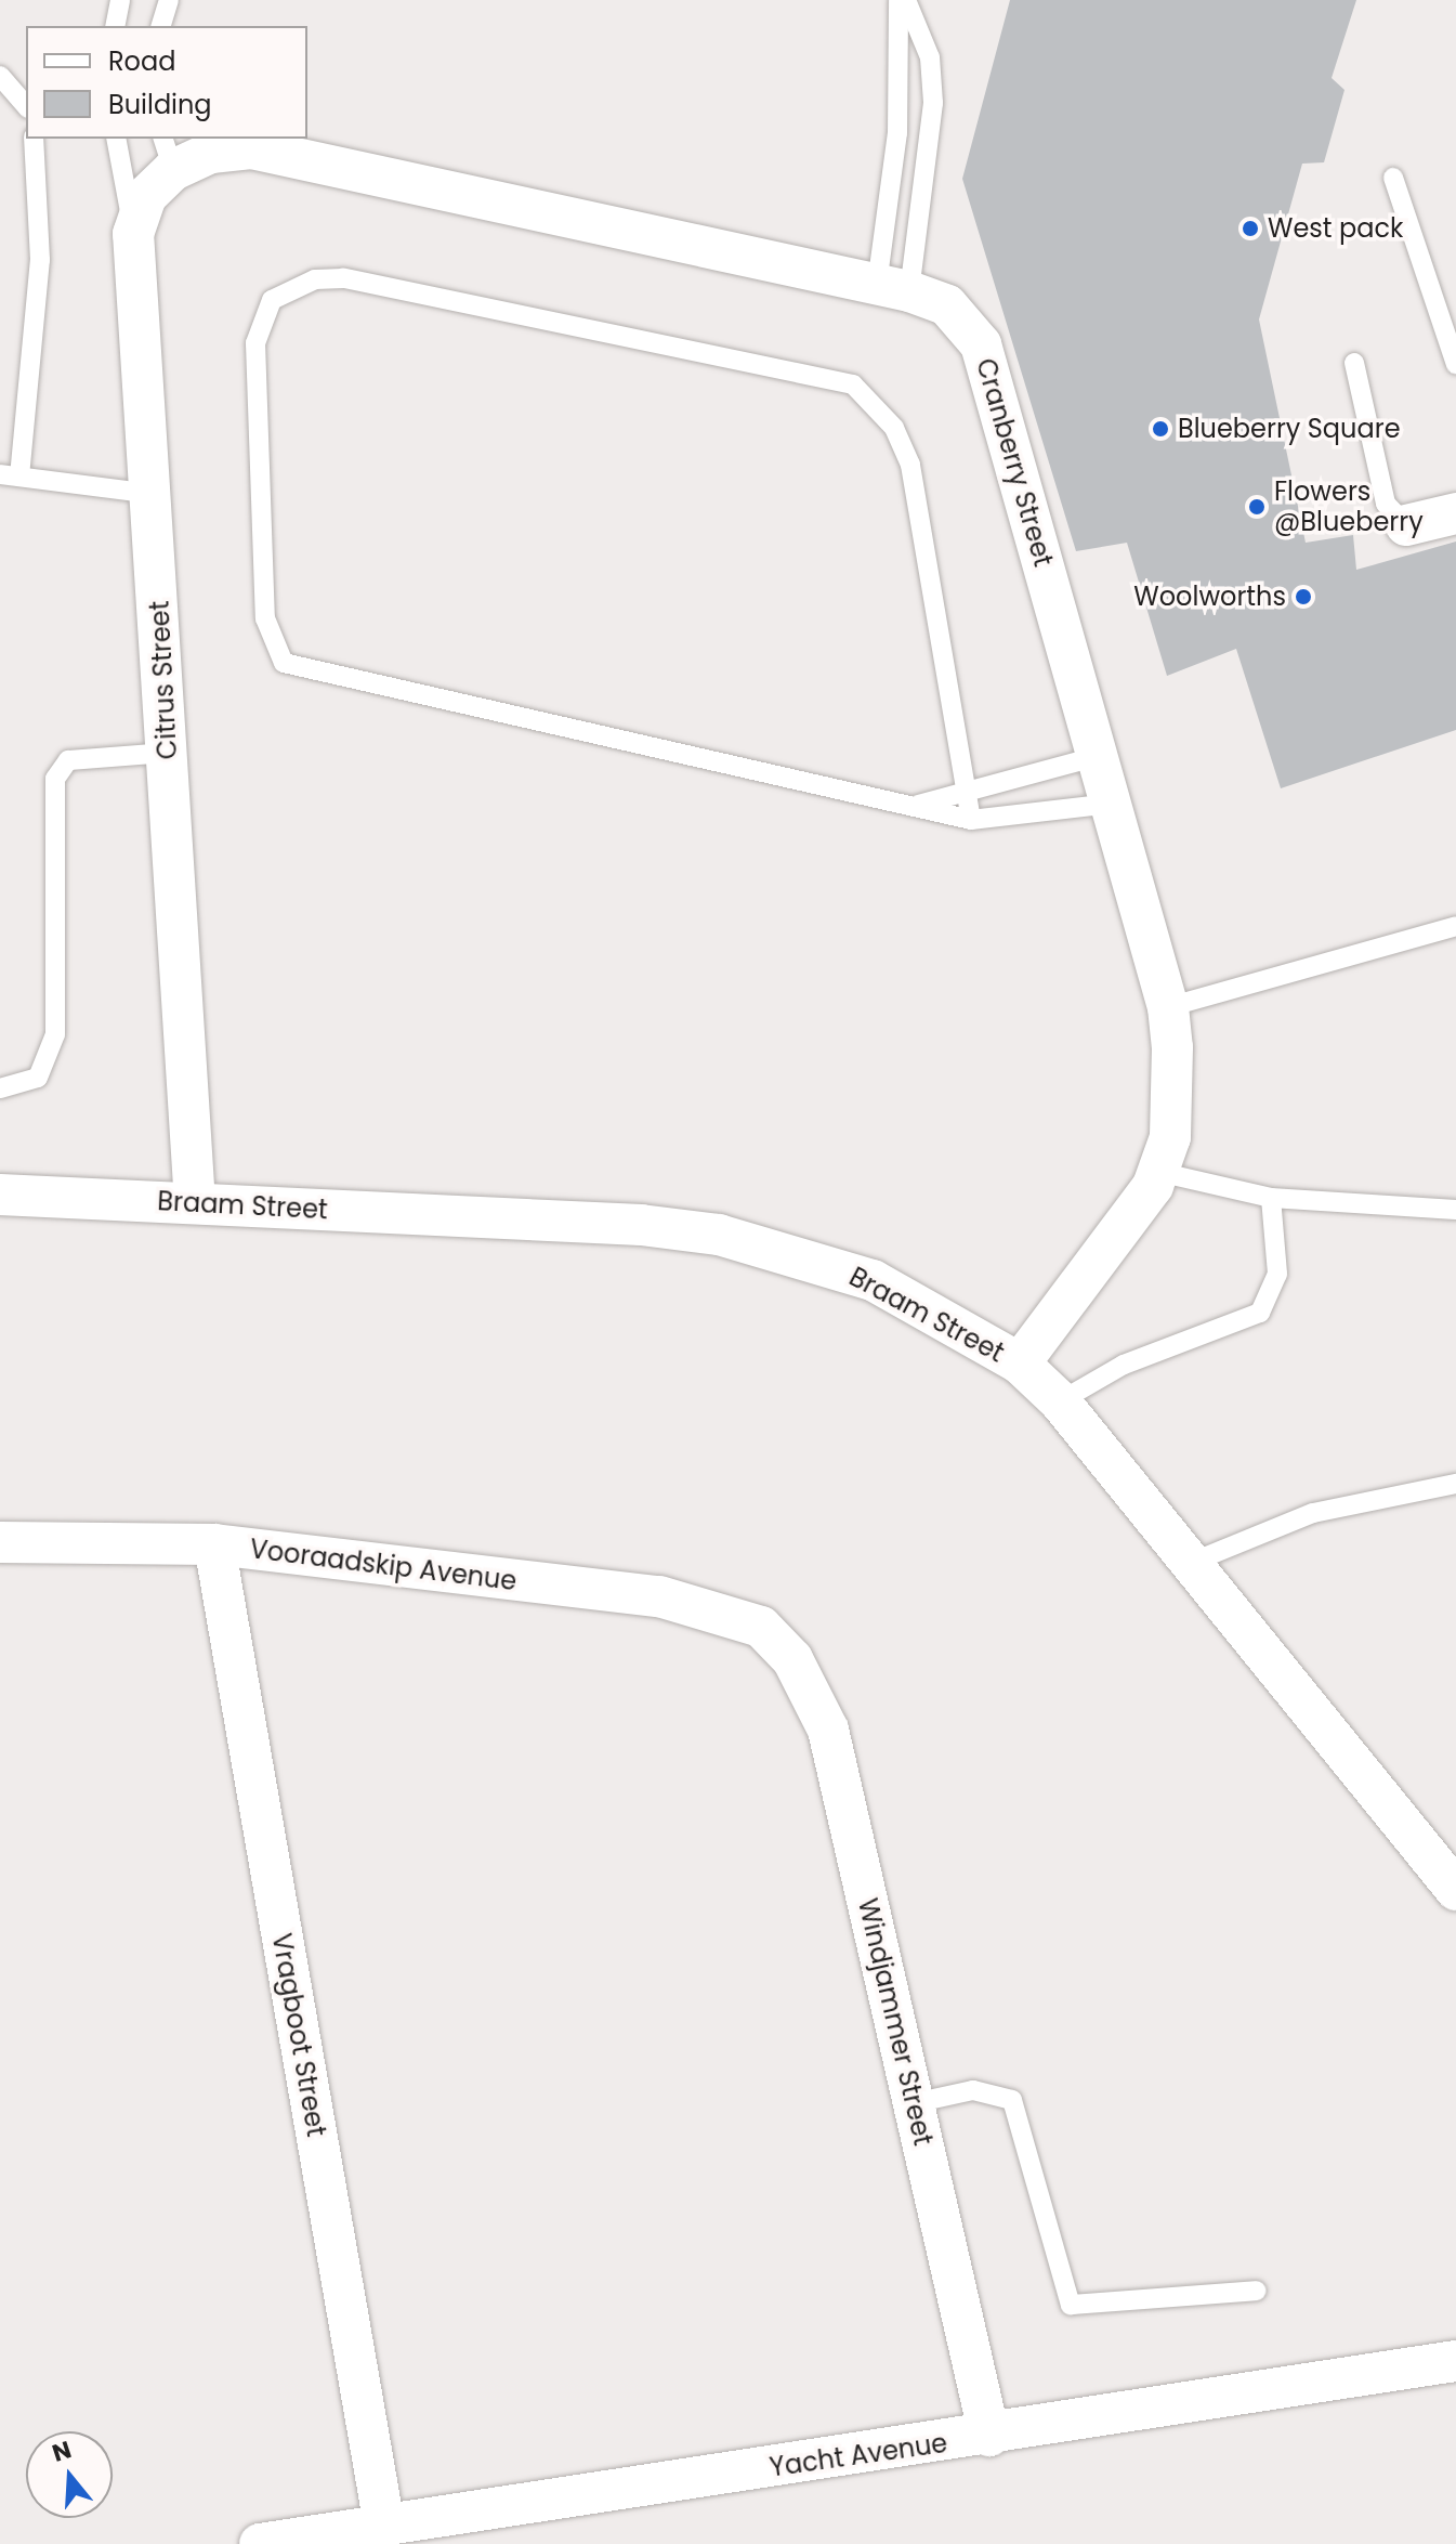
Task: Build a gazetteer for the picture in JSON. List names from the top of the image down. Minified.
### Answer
{"streets":{"street":["Cranberry Street","Citrus Street","Braam Street","Vooraadskip Avenue","Windjammer Street","Vragboot Street","Yacht Avenue"]},"crossings":[["Cranberry Street","Citrus Street"],["Cranberry Street","Braam Street"],["Citrus Street","Braam Street"],["Vooraadskip Avenue","Windjammer Street"],["Vooraadskip Avenue","Vragboot Street"],["Windjammer Street","Yacht Avenue"],["Vragboot Street","Yacht Avenue"]],"places":["West pack","Blueberry Square","Flowers @Blueberry","Woolworths"],"legend":["Road","Building"],"north":"top"}
